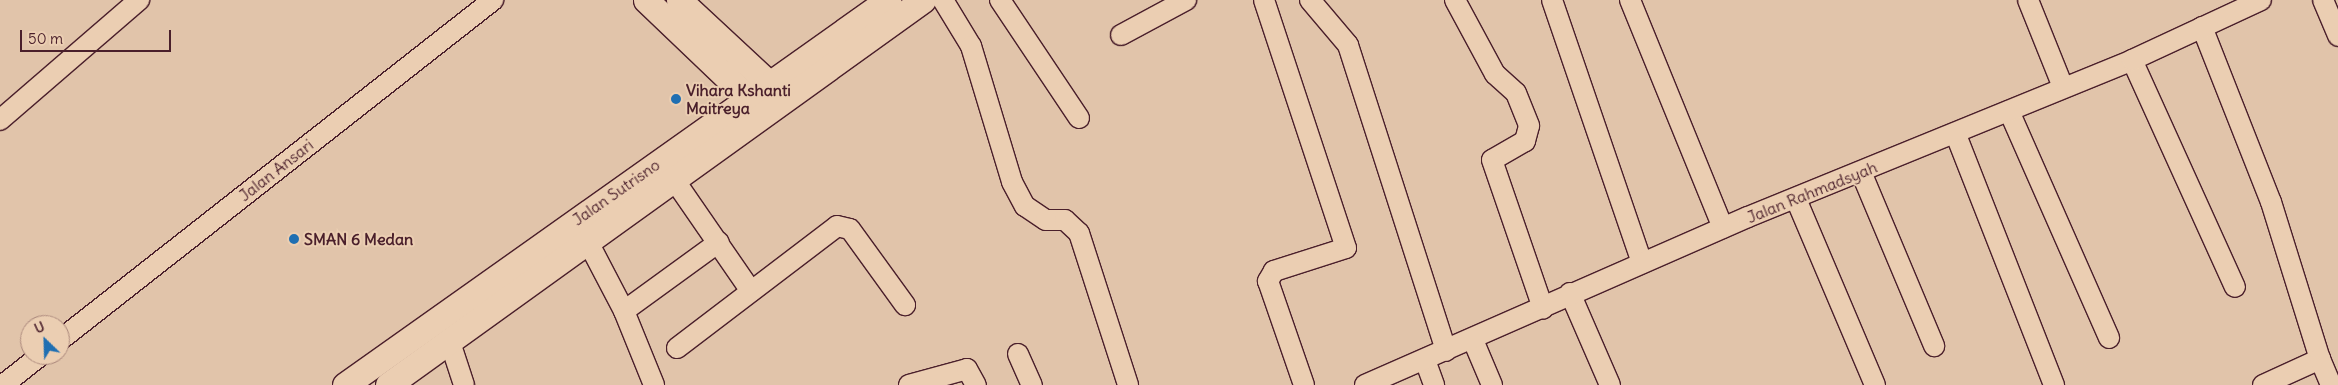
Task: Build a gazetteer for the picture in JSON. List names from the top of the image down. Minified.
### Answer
{"streets":{"main road":["Jalan Sutrisno"],"street":["Jalan Ansari","Jalan Rahmadsyah"]},"places":["Vihara Kshanti Maitreya","SMAN 6 Medan"],"scale_bar":"50 m","north":"top left"}
